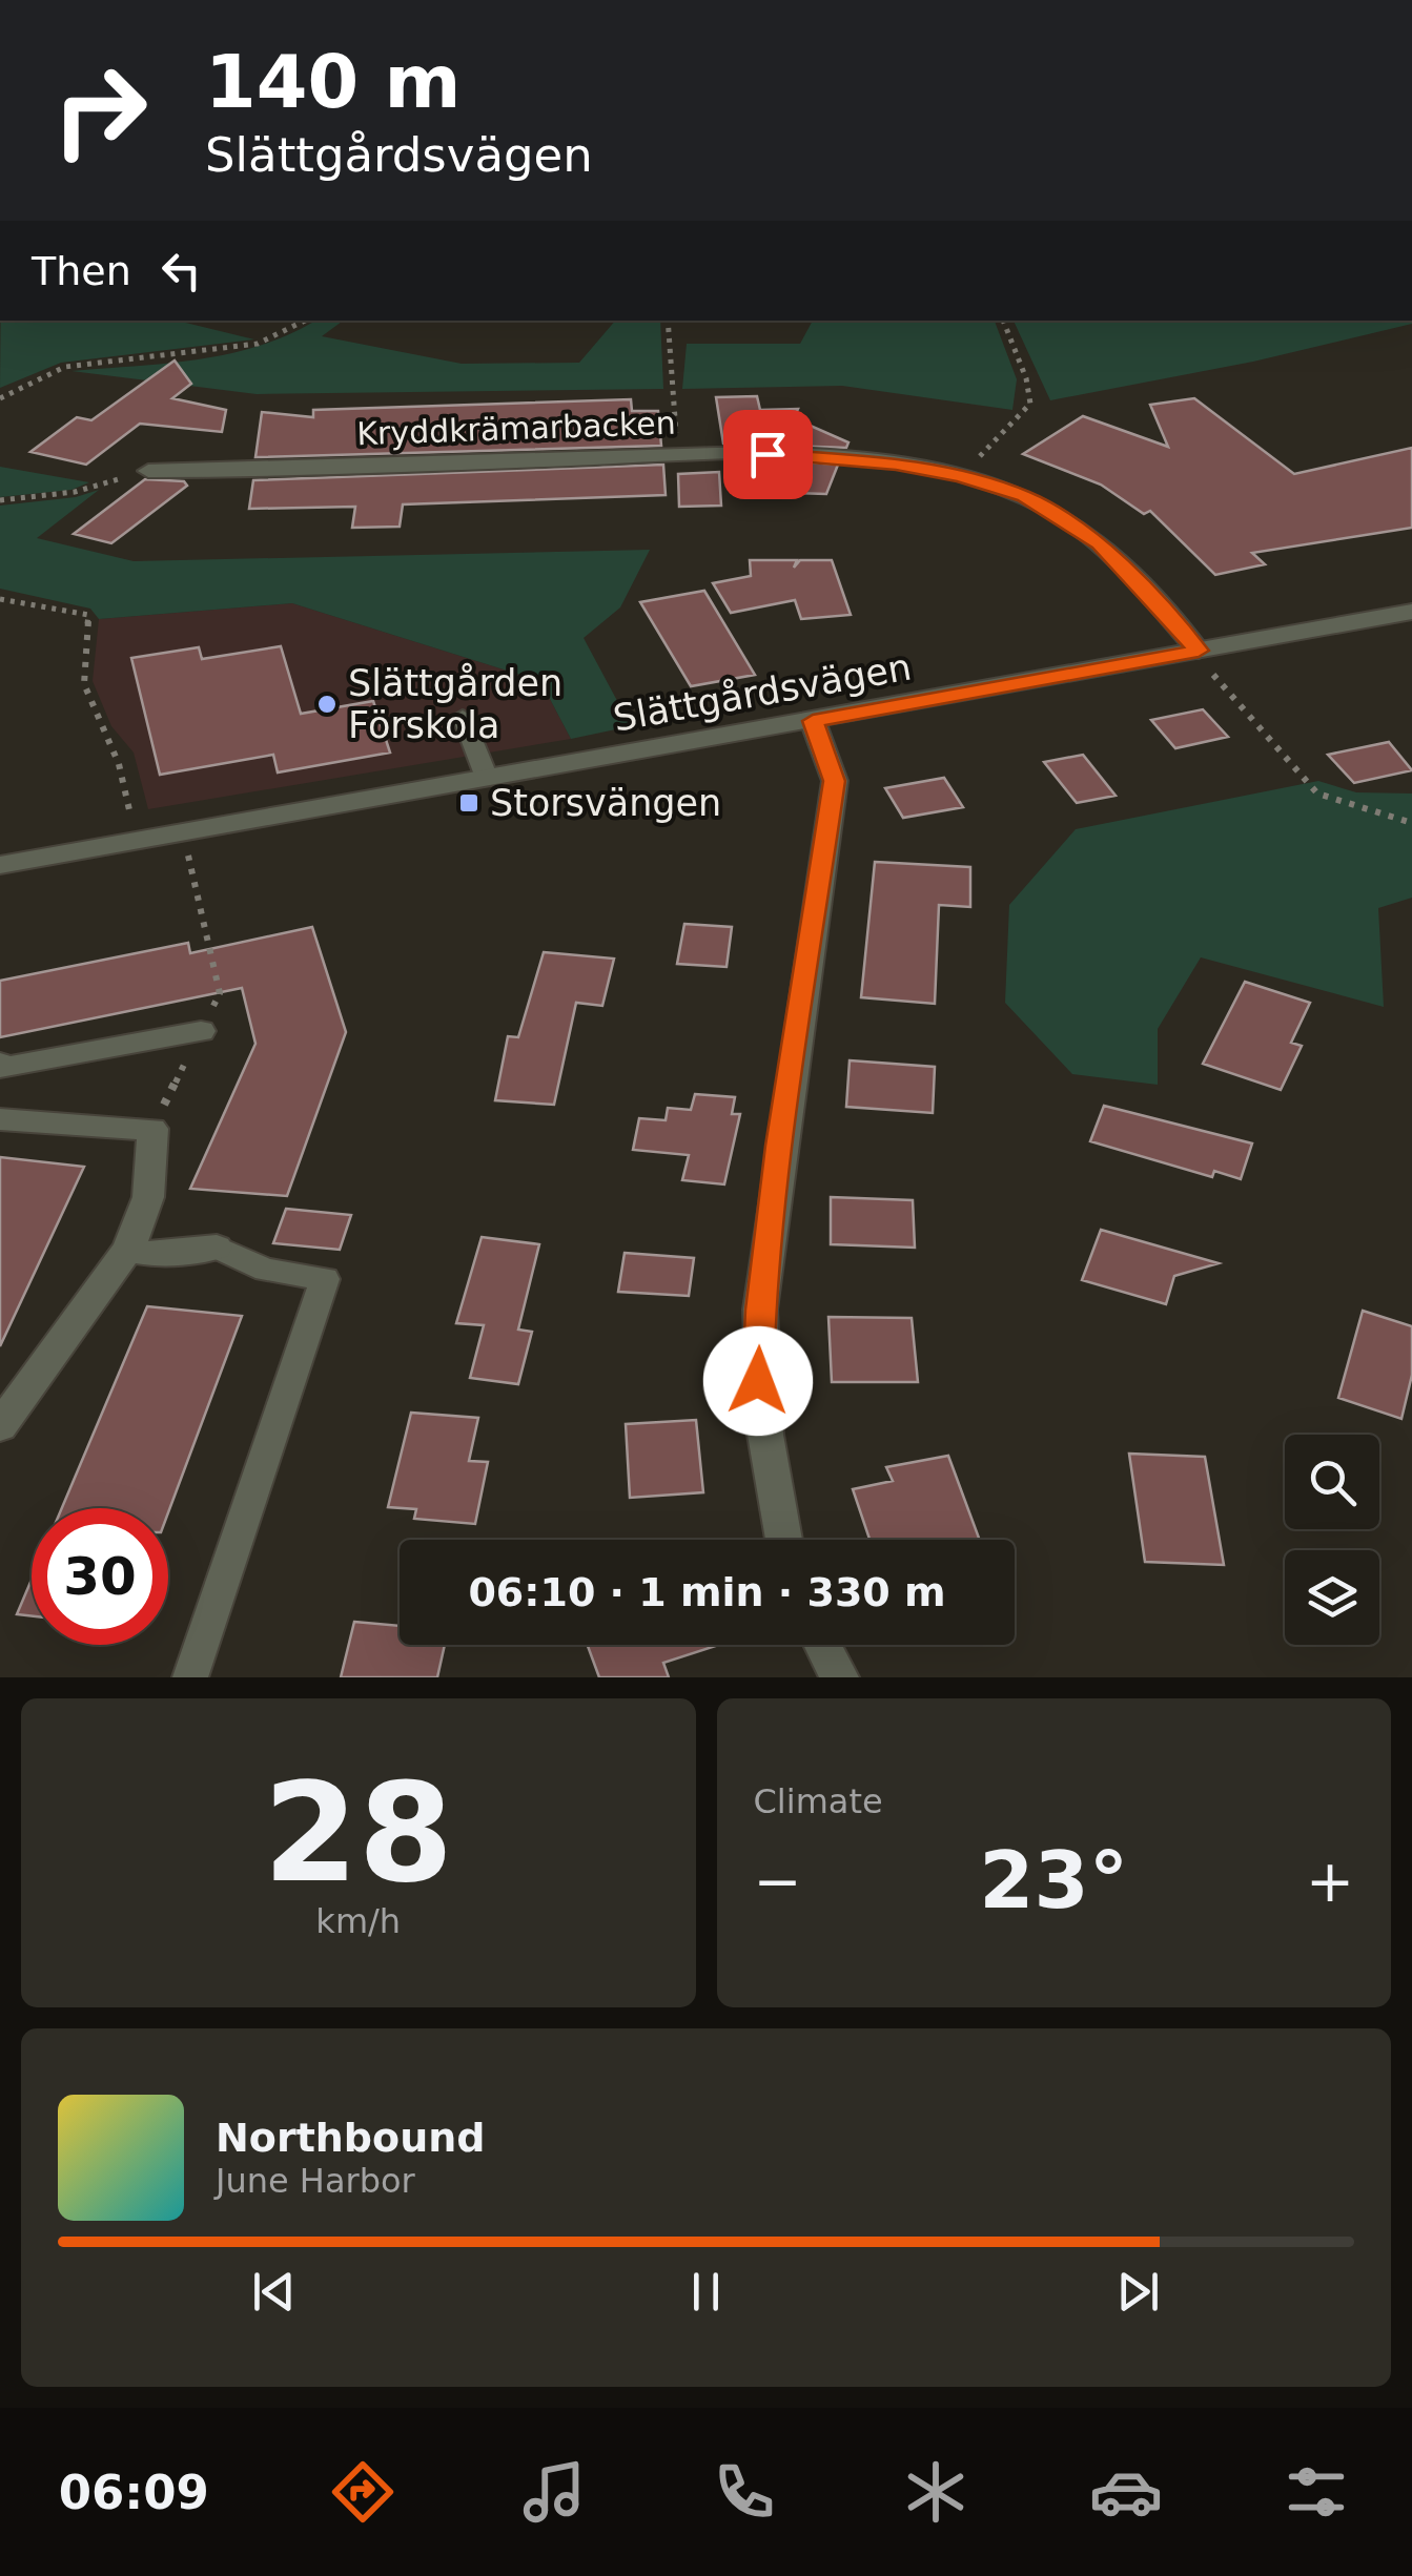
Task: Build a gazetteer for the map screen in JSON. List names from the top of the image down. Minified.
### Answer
{"streets":{"street":["Kryddkrämarbacken","Slättgårdsvägen"]},"crossings":[["Kryddkrämarbacken","Slättgårdsvägen"]],"places":{"other":["Slättgården Förskola"],"transit":["Storsvängen"]},"page":{"turn":["140 m","Slättgårdsvägen"],"then":"Then","limit":"30","trip":"06:10 · 1 min · 330 m","tile":[["28","km/h"],"Climate"],"heat":["−","23°","+"],"song":["Northbound","June Harbor"],"tabs":"06:09"}}
